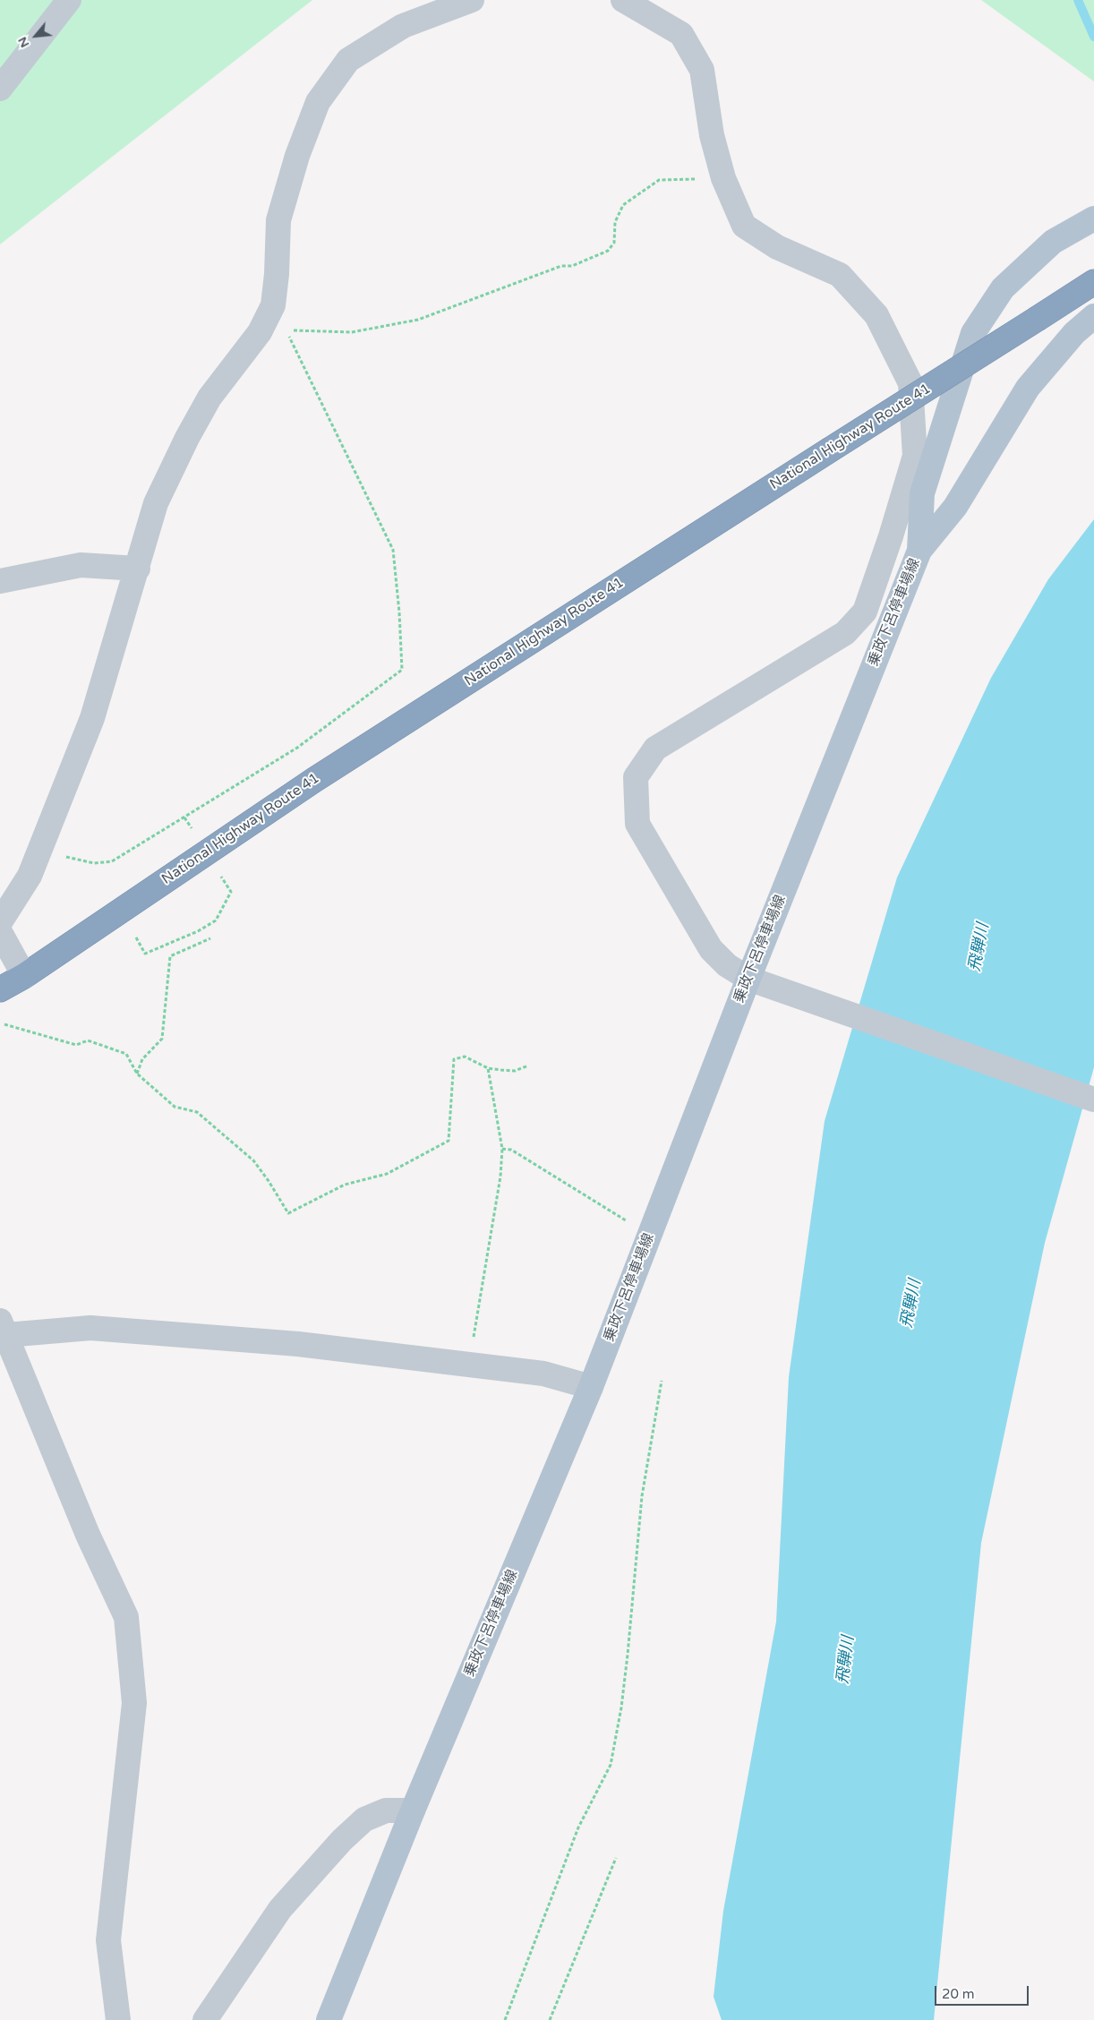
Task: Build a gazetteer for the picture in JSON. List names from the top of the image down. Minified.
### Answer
{"streets":{"highway":["National Highway Route 41"],"main road":["乗政下呂停車場線"]},"water":["飛騨川"],"scale_bar":"20 m","north":"bottom left"}
